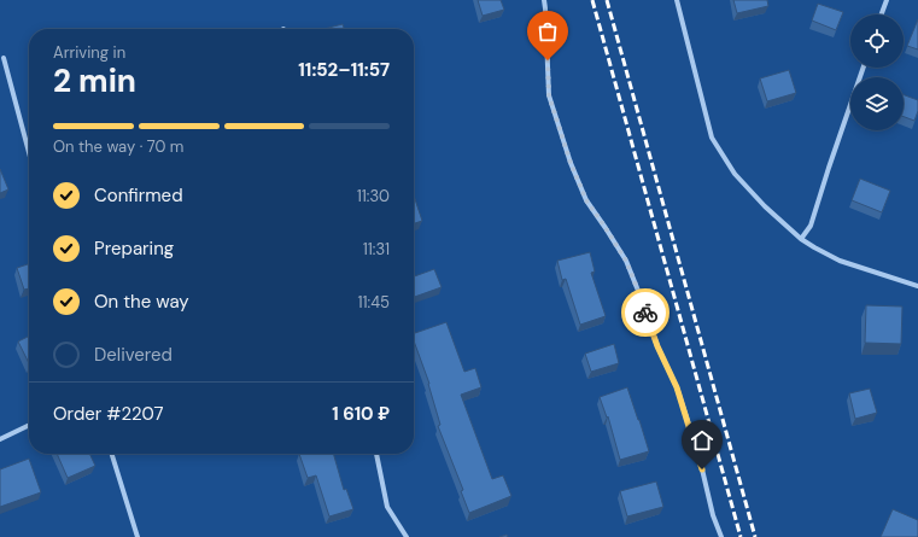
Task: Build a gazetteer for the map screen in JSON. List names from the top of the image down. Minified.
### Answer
{"page":{"heading":["2 min","Arriving in","11:52–11:57"],"panel":["Order #2207","1 610 ₽"],"bar":"On the way · 70 m","list":[["Confirmed","11:30"],["Preparing","11:31"],["On the way","11:45"],"Delivered"]}}
